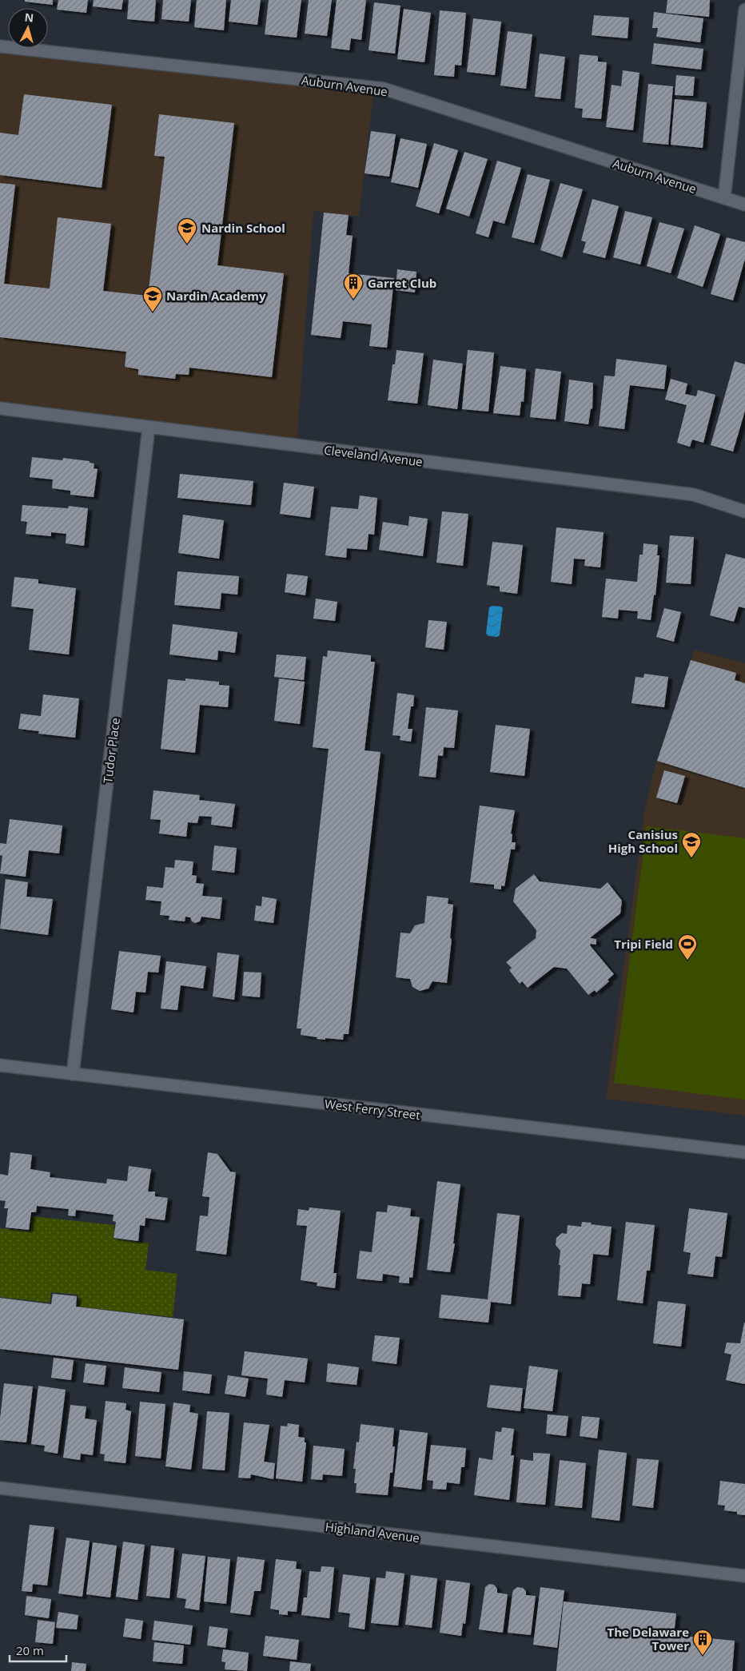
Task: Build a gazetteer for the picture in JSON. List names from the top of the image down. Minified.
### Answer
{"streets":{"street":["Auburn Avenue","Cleveland Avenue","Tudor Place","West Ferry Street","Highland Avenue"]},"crossings":[["Cleveland Avenue","Tudor Place"],["Tudor Place","West Ferry Street"]],"places":{"school or university":["Nardin School","Nardin Academy","Canisius High School"],"building":["Garret Club","The Delaware Tower"],"sports":["Tripi Field"]},"scale_bar":"20 m","north":"top"}
